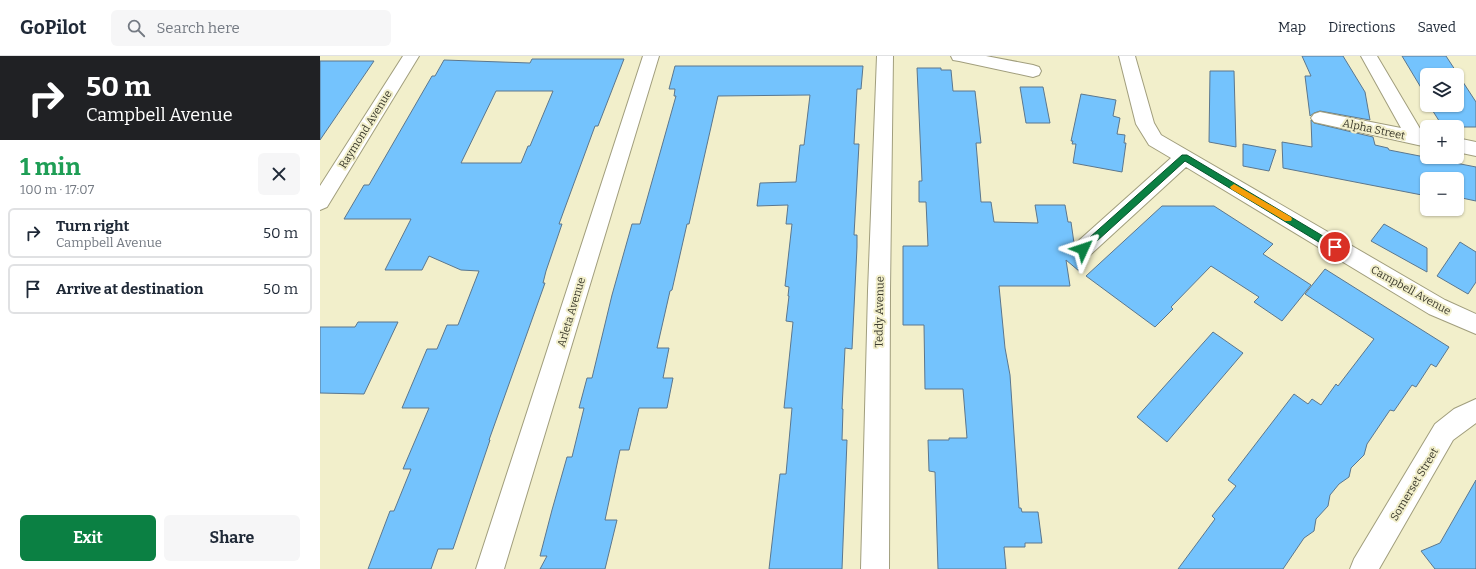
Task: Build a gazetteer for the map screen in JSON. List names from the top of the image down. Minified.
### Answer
{"streets":{"street":["Raymond Avenue","Alpha Street","Campbell Avenue","Arleta Avenue","Teddy Avenue","Somerset Street"]},"page":{"header":"GoPilot","search":"Search here","nav":["Map","Directions","Saved"],"turn":["50 m","Campbell Avenue"],"map_buttons":["+","−"],"heading":["1 min","100 m · 17:07"],"list":[{"name":"Turn right","note":"Campbell Avenue","value":"50 m"},{"name":"Arrive at destination","value":"50 m"}],"buttons":["Exit","Share"]}}
